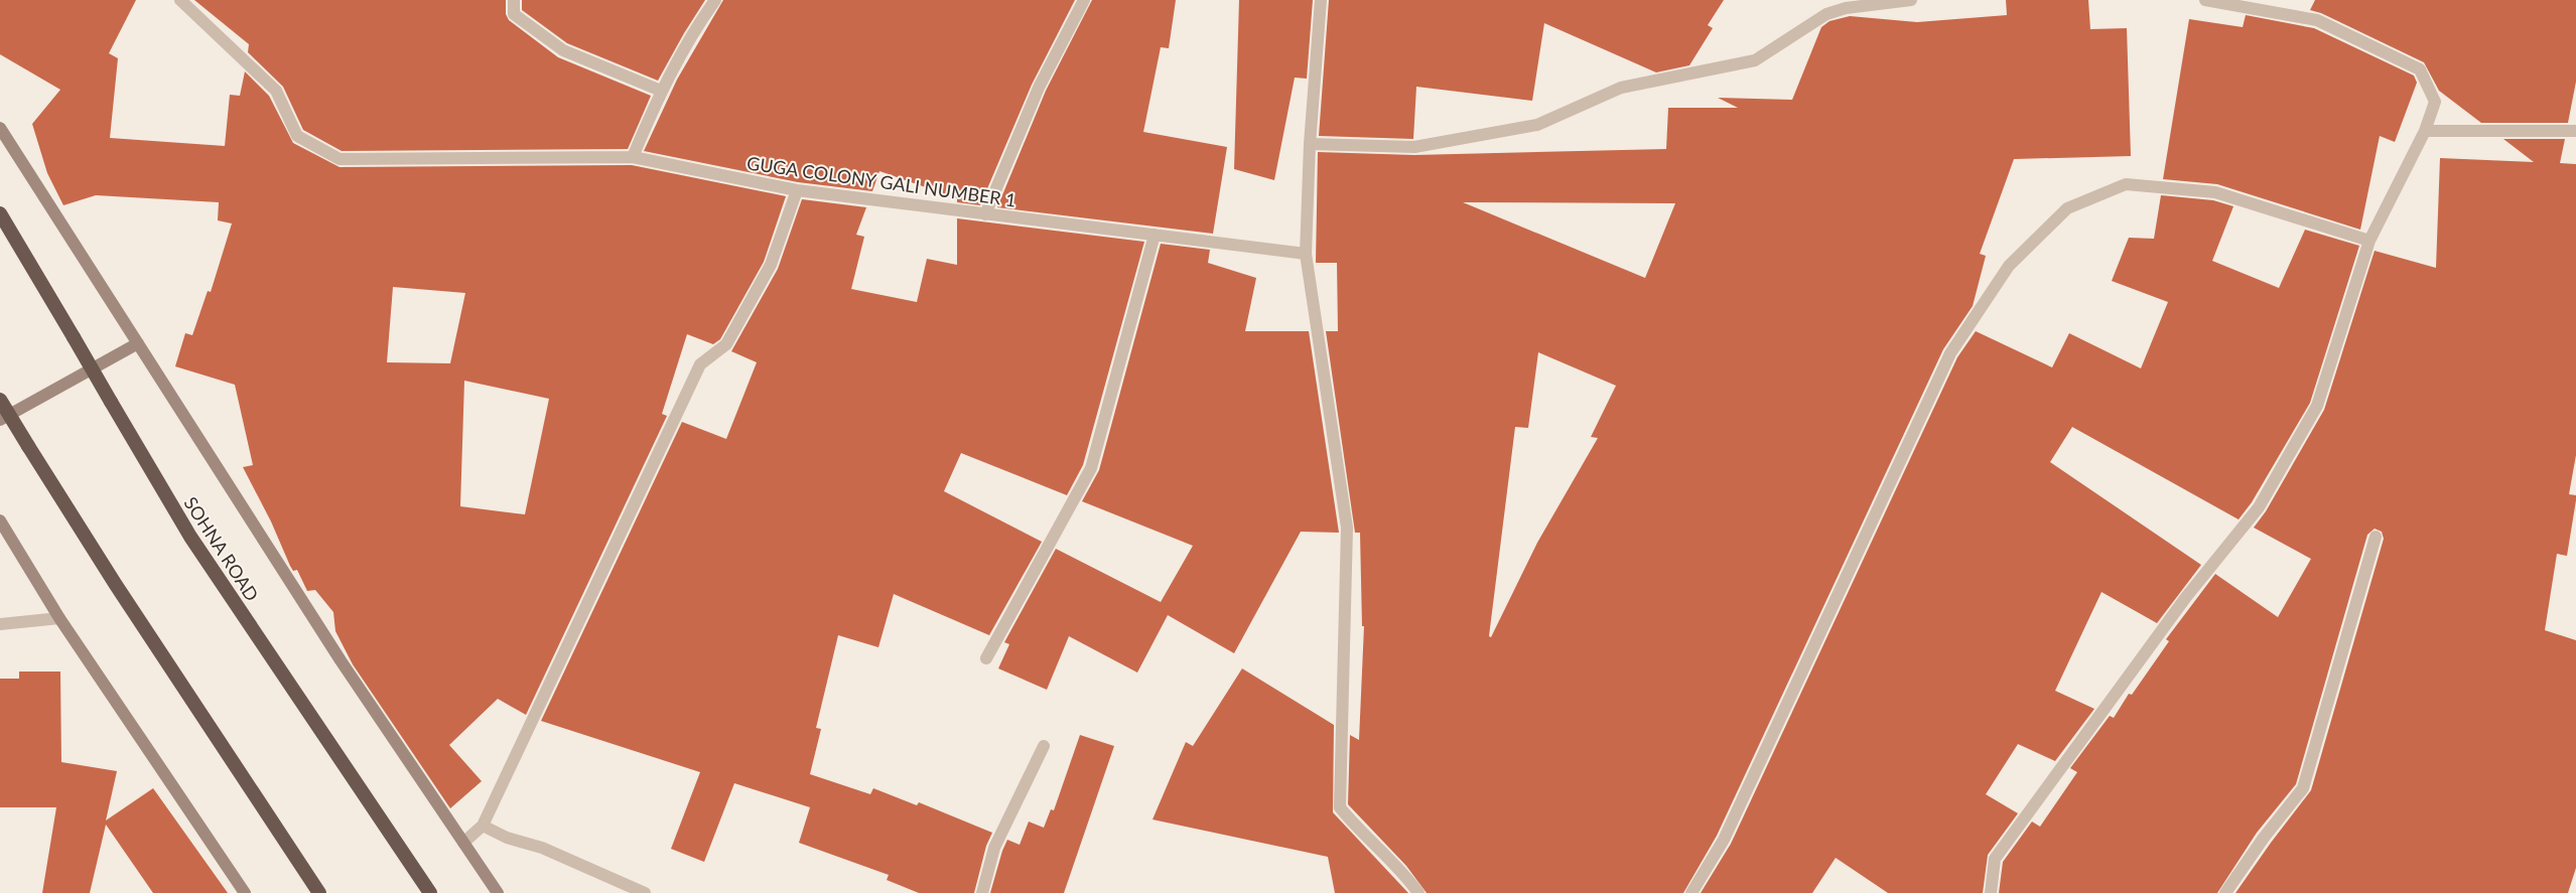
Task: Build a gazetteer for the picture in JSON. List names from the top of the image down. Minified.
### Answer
{"streets":{"highway":["SOHNA ROAD"],"street":["GUGA COLONY GALI NUMBER 1"]}}
